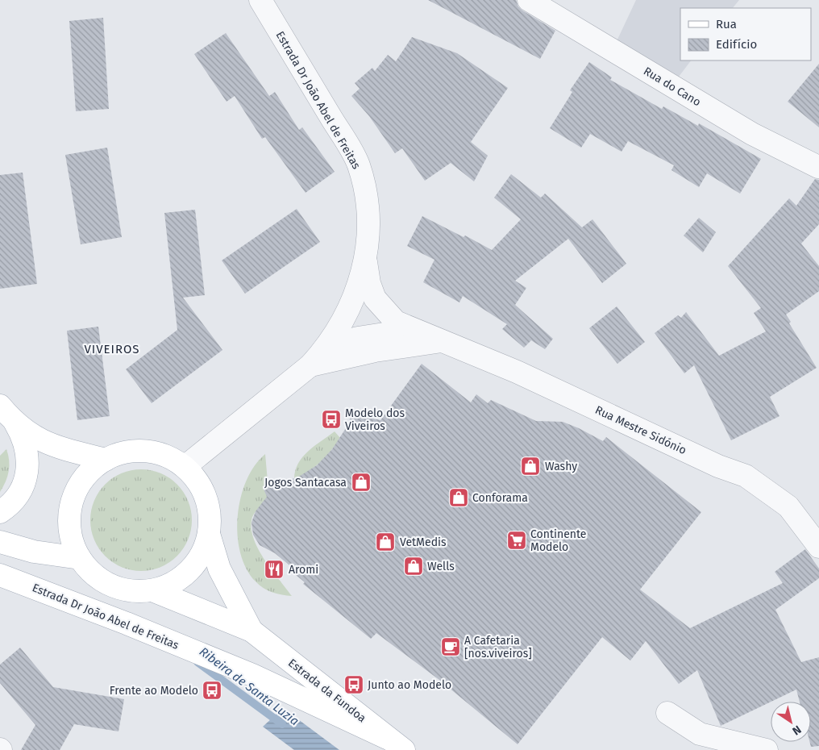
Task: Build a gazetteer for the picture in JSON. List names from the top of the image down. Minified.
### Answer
{"streets":{"main road":["Estrada Dr João Abel de Freitas","Estrada da Fundoa"],"street":["Rua do Cano","Rua Mestre Sidónio"]},"crossings":[["Estrada Dr João Abel de Freitas","Rua Mestre Sidónio"],["Estrada Dr João Abel de Freitas","Estrada da Fundoa"]],"districts":["VIVEIROS"],"water":["Ribeira de Santa Luzia"],"places":{"bus stop":["Modelo dos Viveiros","Junto ao Modelo","Frente ao Modelo"],"shop":["Washy","Jogos Santacasa","Conforama","VetMedis","Wells"],"supermarket":["Continente Modelo"],"restaurant":["Aromi"],"cafe":["A Cafetaria [nos.viveiros]"]},"legend":["Rua","Edifício"],"north":"bottom right"}
